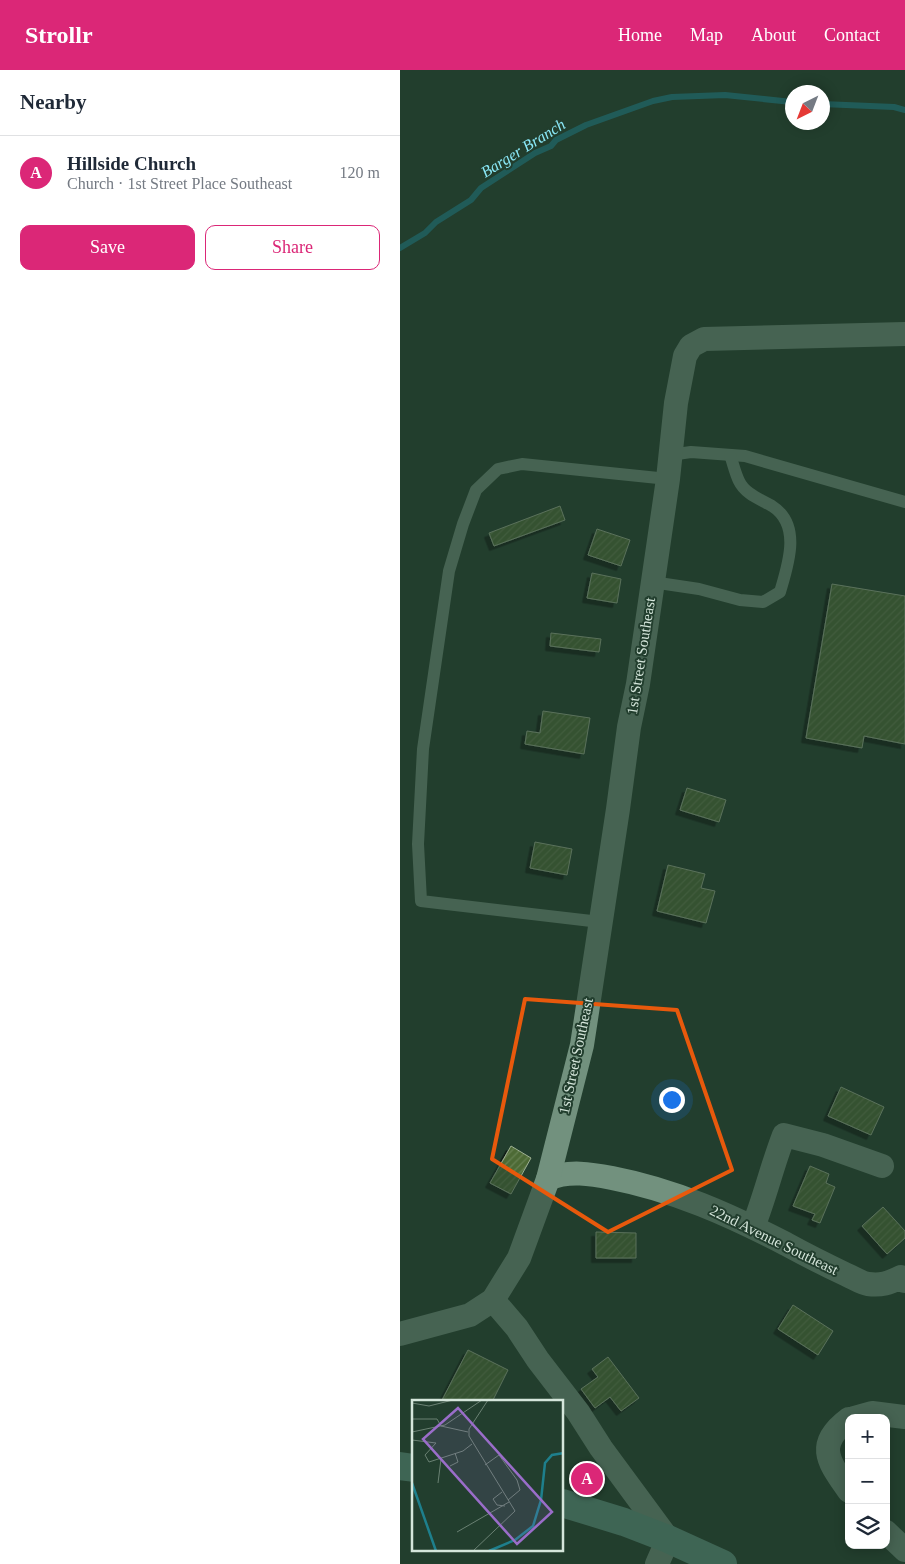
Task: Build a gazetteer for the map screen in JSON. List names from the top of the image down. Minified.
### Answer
{"streets":{"street":["1st Street Southeast","22nd Avenue Southeast"]},"crossings":[["1st Street Southeast","22nd Avenue Southeast"]],"water":["Barger Branch"],"north":"bottom left","page":{"header":"Strollr","nav":["Home","Map","About","Contact"],"heading":"Nearby","list":[{"mark":"A","name":"Hillside Church","note":"Church · 1st Street Place Southeast","value":"120 m"}],"buttons":["Save","Share"],"map_buttons":["+","−"],"pins":"A"}}
